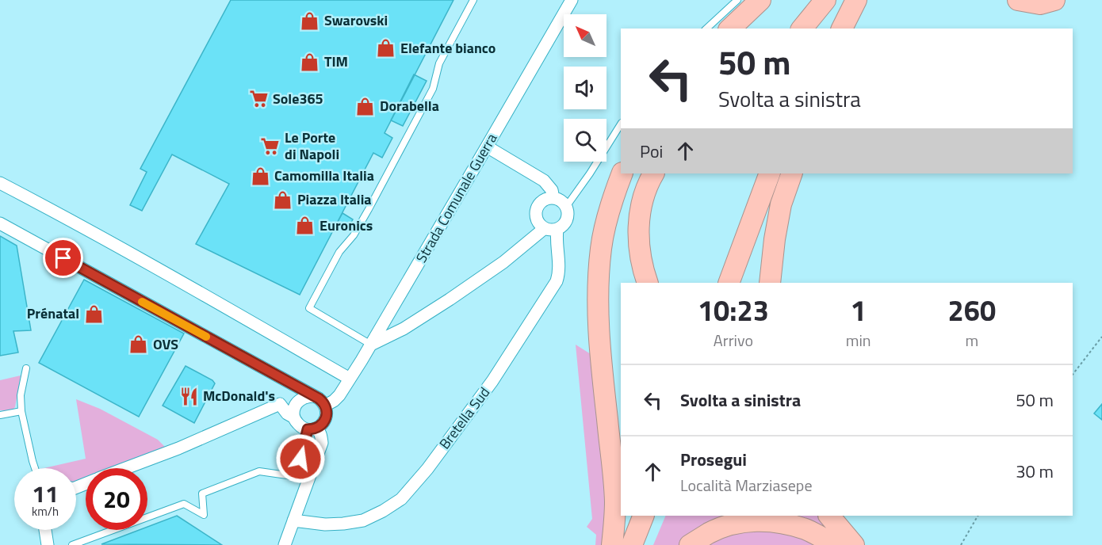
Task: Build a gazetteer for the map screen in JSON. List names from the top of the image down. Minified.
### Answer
{"streets":{"street":["Strada Comunale Guerra","Bretella Sud"]},"places":{"shop":["Swarovski","Elefante bianco","TIM","Dorabella","Camomilla Italia","Piazza Italia","Euronics","Prénatal","OVS"],"supermarket":["Sole365","Le Porte di Napoli"],"restaurant":["McDonald's"]},"north":"top left","page":{"turn":["50 m","Svolta a sinistra"],"then":"Poi","eta":["10:23","Arrivo","1","min","260","m"],"list":[{"name":"Svolta a sinistra","value":"50 m"},{"name":"Prosegui","note":"Località Marziasepe","value":"30 m"}],"speed":"11 km/h","limit":"20"}}
